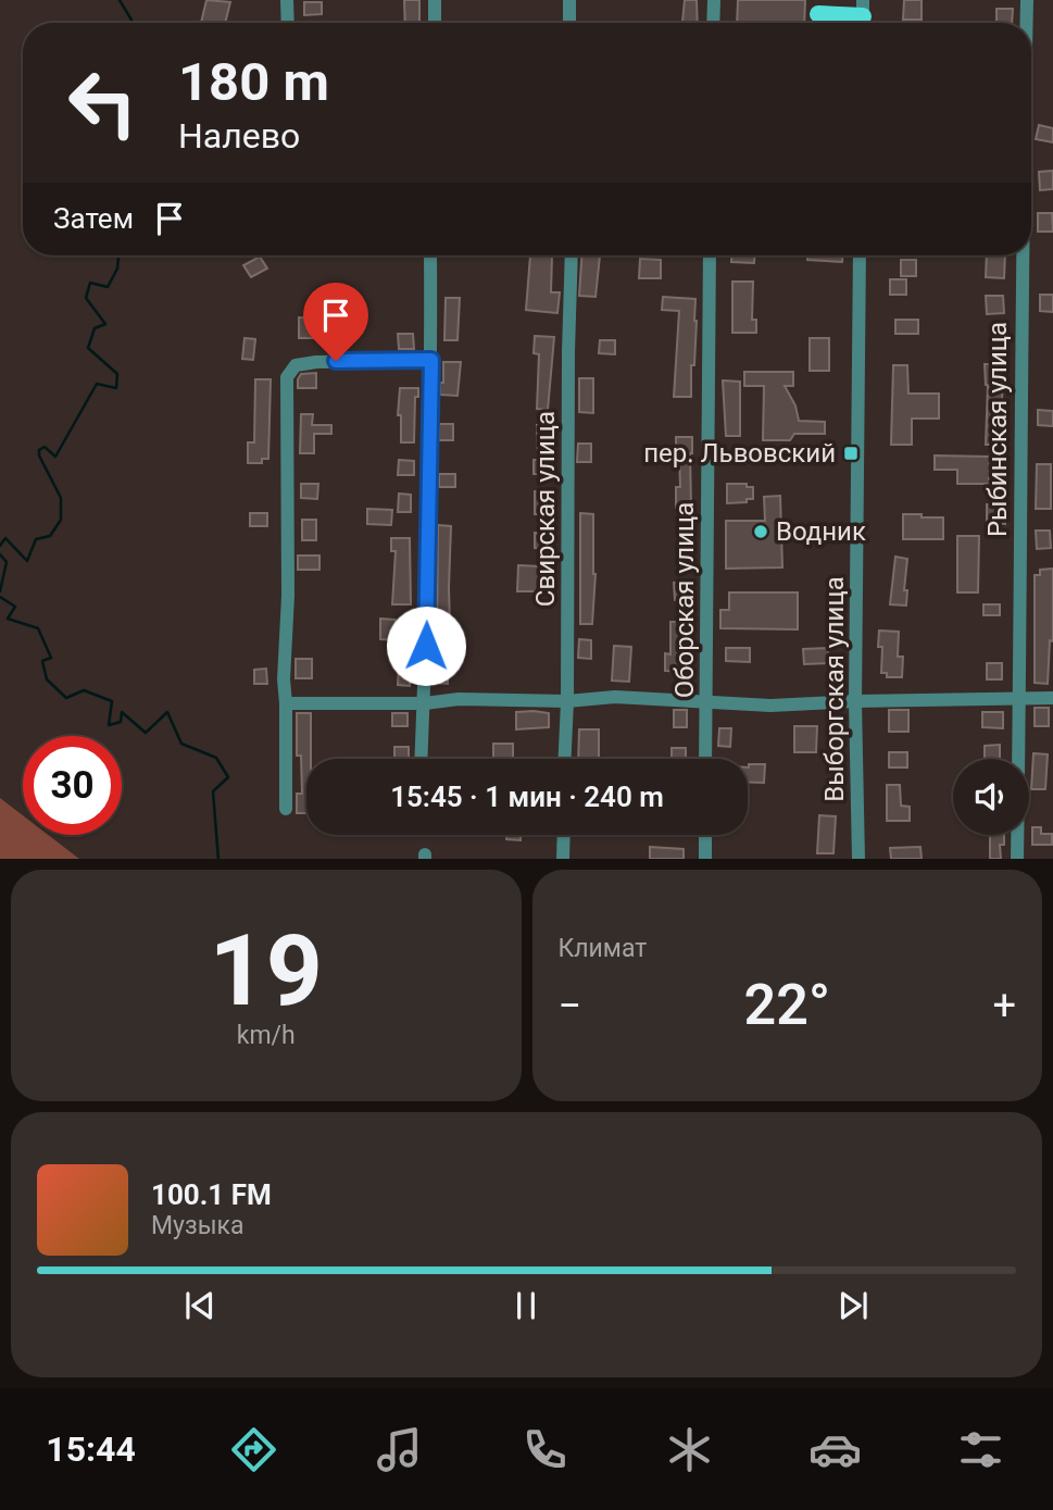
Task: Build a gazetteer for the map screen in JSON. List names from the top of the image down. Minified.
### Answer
{"streets":{"street":["Рыбинская улица","Свирская улица","Оборская улица","Выборгская улица"]},"places":{"transit":["пер. Львовский"],"other":["Водник"]},"page":{"turn":["180 m","Налево"],"then":"Затем","limit":"30","trip":"15:45 · 1 мин · 240 m","tile":[["19","km/h"],"Климат"],"heat":["−","22°","+"],"song":["100.1 FM","Музыка"],"tabs":"15:44"}}
